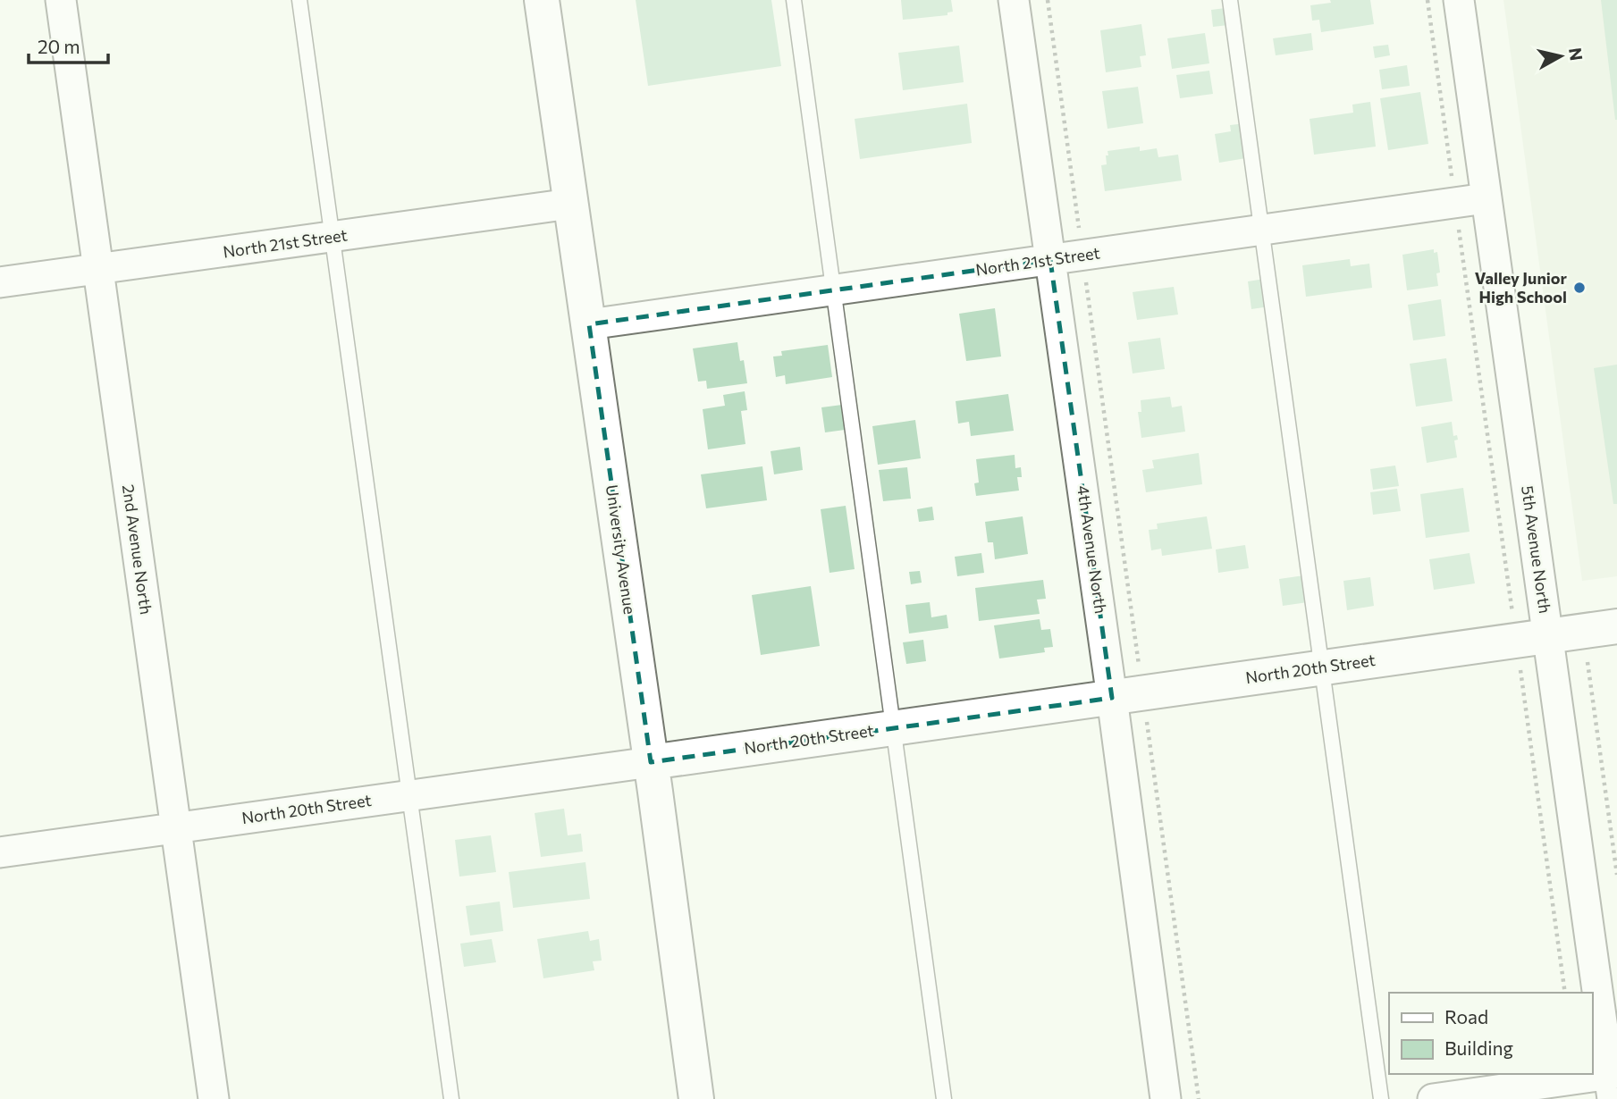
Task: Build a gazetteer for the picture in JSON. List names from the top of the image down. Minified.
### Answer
{"streets":{"street":["North 21st Street","2nd Avenue North","University Avenue","4th Avenue North","5th Avenue North","North 20th Street"]},"crossings":[["North 21st Street","2nd Avenue North"],["North 21st Street","University Avenue"],["North 21st Street","4th Avenue North"],["North 21st Street","5th Avenue North"],["2nd Avenue North","North 20th Street"],["University Avenue","North 20th Street"],["4th Avenue North","North 20th Street"],["5th Avenue North","North 20th Street"]],"places":["Valley Junior High School"],"legend":["Road","Building"],"scale_bar":"20 m","north":"right"}
